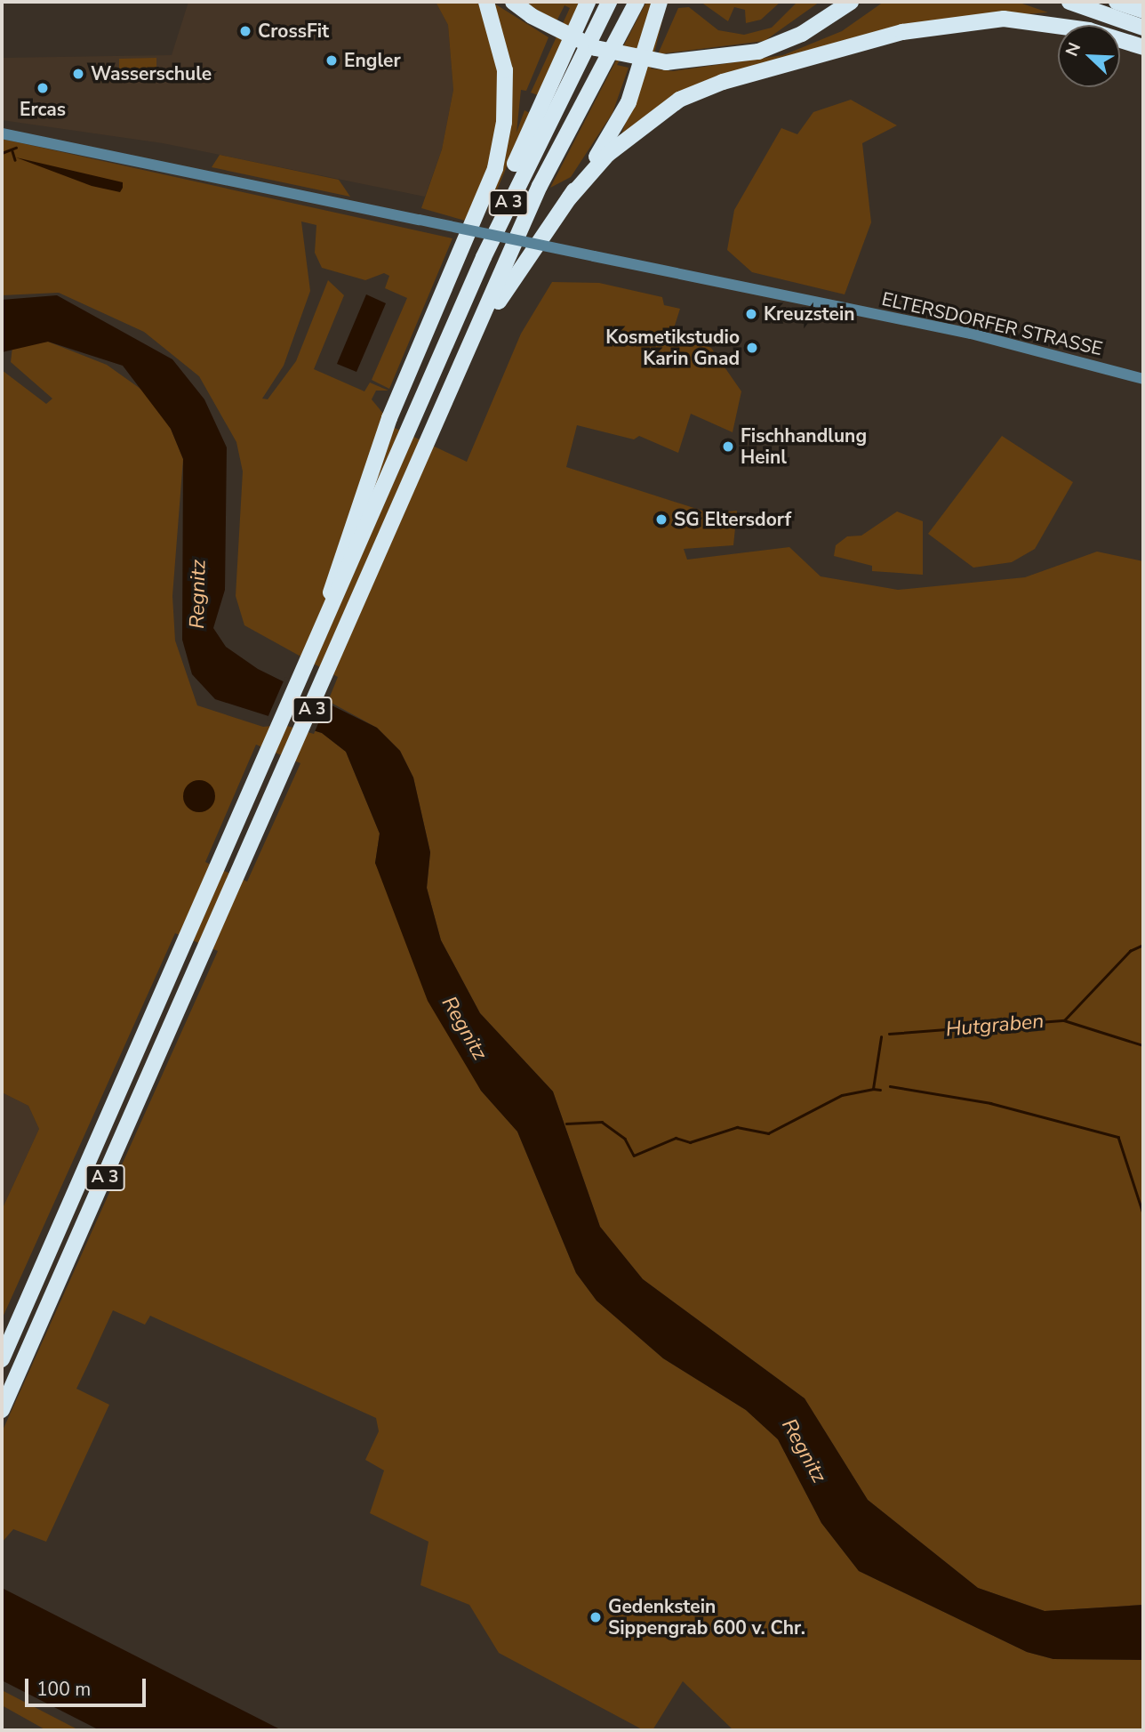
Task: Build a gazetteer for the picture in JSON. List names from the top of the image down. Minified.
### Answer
{"streets":{"highway":["A 3"],"street":["ELTERSDORFER STRASSE"]},"water":["Regnitz","Hutgraben"],"places":["CrossFit","Engler","Wasserschule","Ercas","Kreuzstein","Kosmetikstudio Karin Gnad","Fischhandlung Heinl","SG Eltersdorf","Gedenkstein Sippengrab 600 v. Chr."],"scale_bar":"100 m","north":"top left"}
